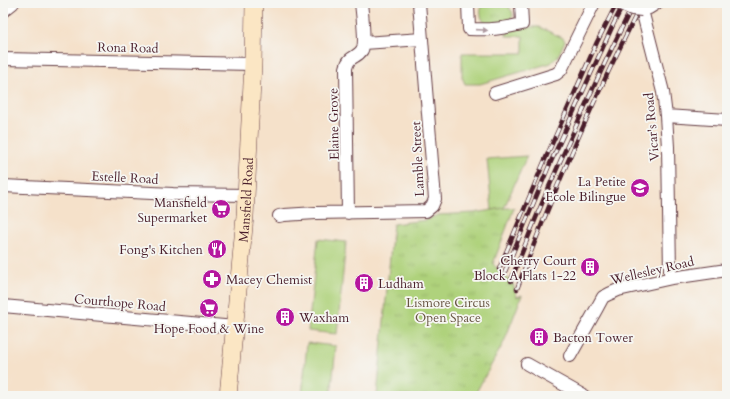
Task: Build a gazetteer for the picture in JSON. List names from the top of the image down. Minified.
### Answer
{"streets":{"main road":["Mansfield Road"],"street":["Rona Road","Elaine Grove","Vicar's Road","Lamble Street","Estelle Road","Wellesley Road","Courthope Road"]},"crossings":[["Rona Road","Mansfield Road"],["Elaine Grove","Lamble Street"],["Vicar's Road","Wellesley Road"],["Estelle Road","Mansfield Road"],["Mansfield Road","Courthope Road"]],"parks":["Lismore Circus Open Space"],"places":{"school or university":["La Petite Ecole Bilingue"],"supermarket":["Mansfield Supermarket","Hope Food & Wine"],"restaurant":["Fong's Kitchen"],"building":["Cherry Court Block A Flats 1-22","Ludham","Waxham","Bacton Tower"],"pharmacy":["Macey Chemist"]}}
